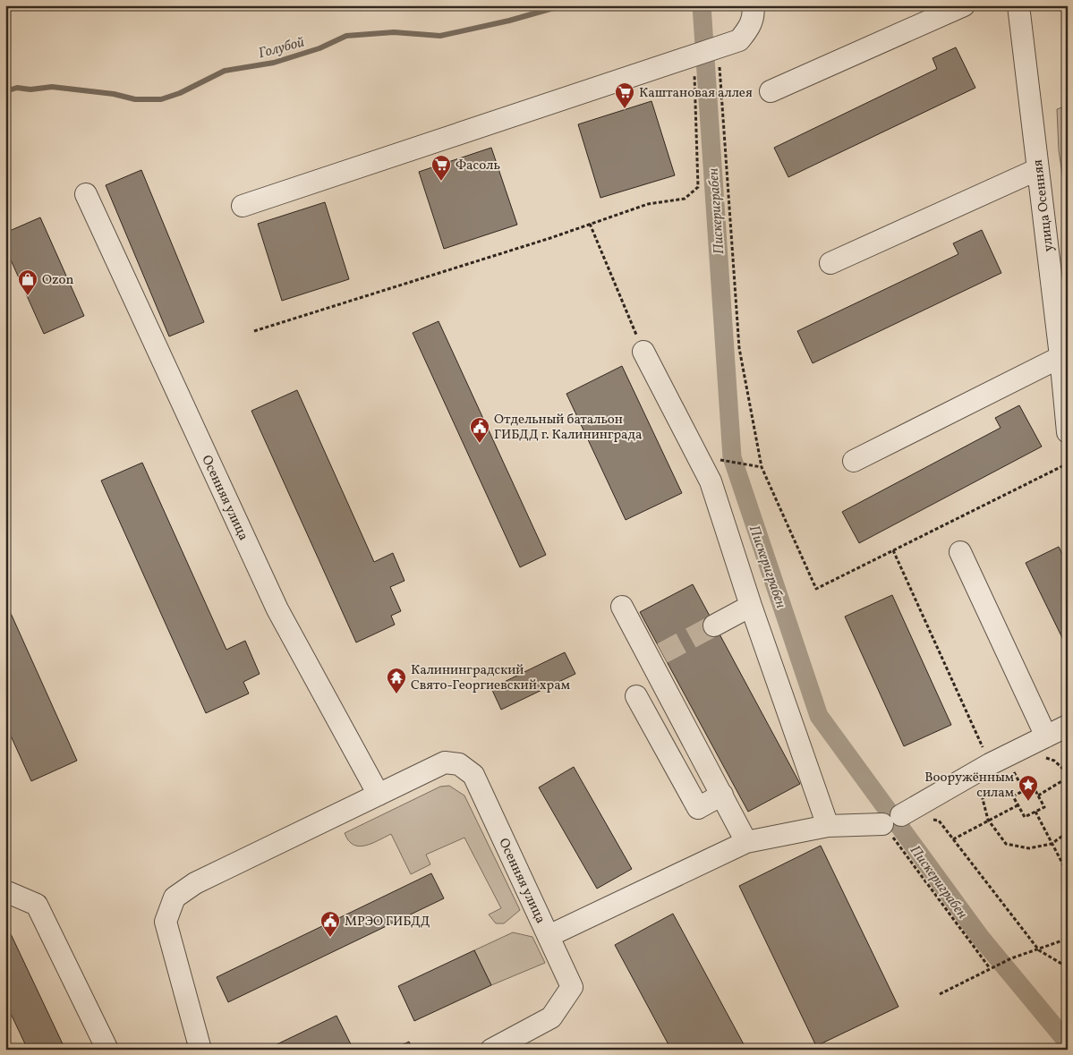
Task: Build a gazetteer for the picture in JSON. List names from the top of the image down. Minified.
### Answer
{"streets":{"street":["улица Осенняя","Осенняя улица"]},"water":["Голубой","Пискериграбен"],"places":{"supermarket":["Каштановая аллея","Фасоль"],"shop":["Ozon"],"public building":["Отдельный батальон ГИБДД г. Калининграда","МРЭО ГИБДД"],"temple":["Калининградский Свято-Георгиевский храм"],"place":["Вооружённым силам"]}}
